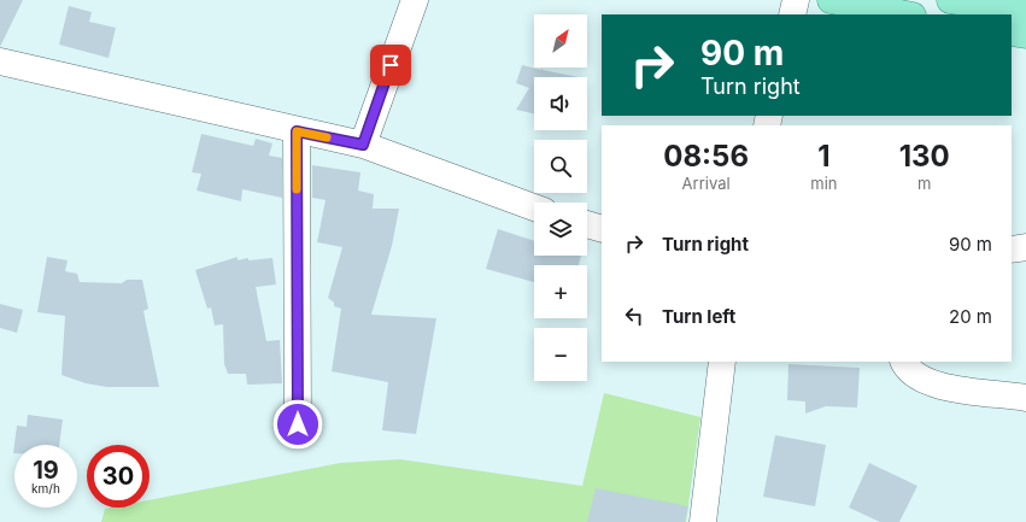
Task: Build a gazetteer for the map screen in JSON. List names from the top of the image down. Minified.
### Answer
{"north":"top right","page":{"map_buttons":["+","−"],"turn":["90 m","Turn right"],"eta":["08:56","Arrival","1","min","130","m"],"list":[{"name":"Turn right","value":"90 m"},{"name":"Turn left","value":"20 m"}],"speed":"19 km/h","limit":"30"}}
